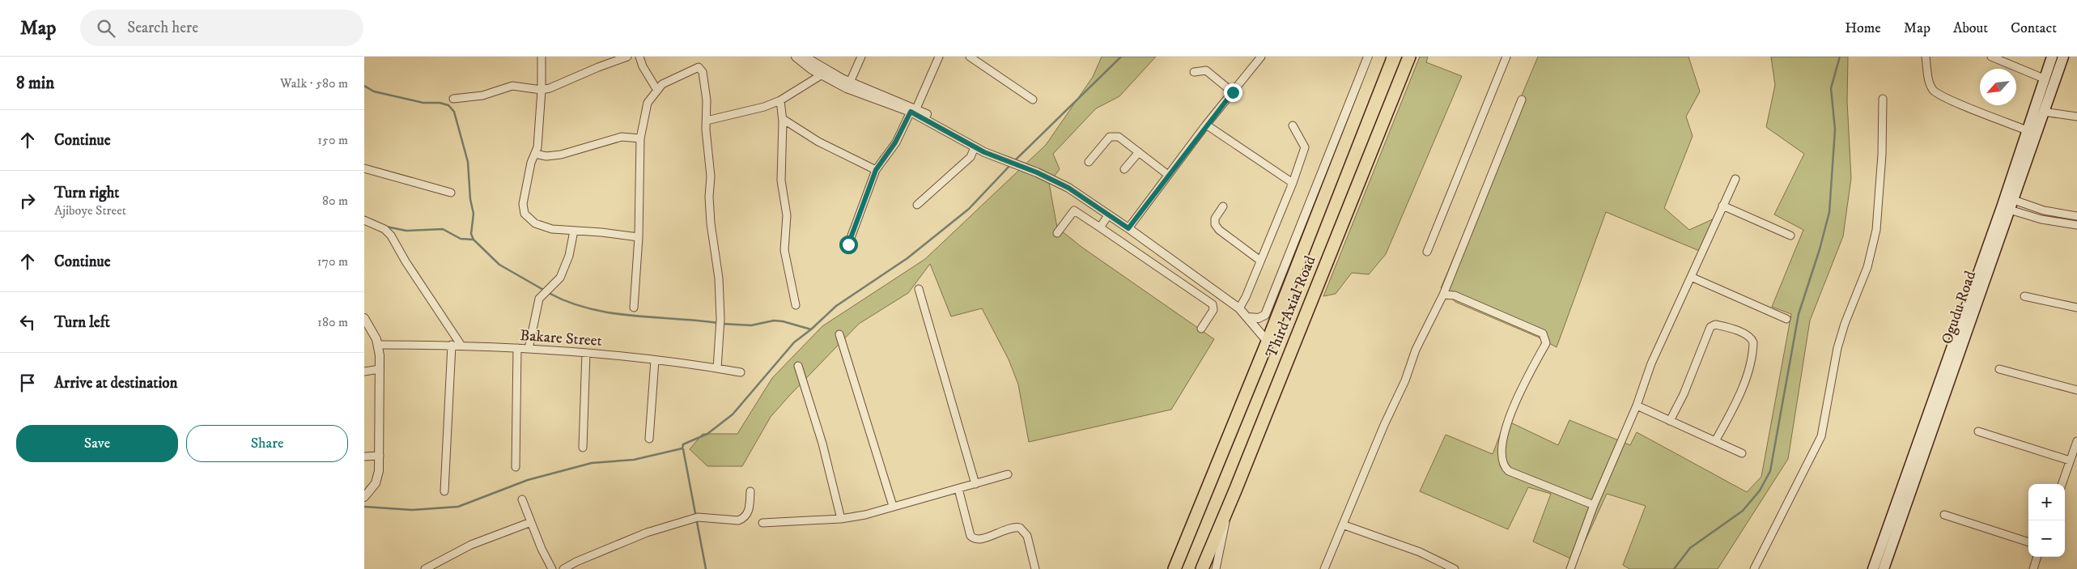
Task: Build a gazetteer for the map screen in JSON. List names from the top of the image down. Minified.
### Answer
{"streets":{"highway":["Third Axial Road"],"main road":["Ogudu Road"],"street":["Bakare Street"]},"north":"bottom left","page":{"header":"Map","search":"Search here","nav":["Home","Map","About","Contact"],"heading":["8 min","Walk · 580 m"],"list":[["Continue","150 m"],["Turn right","Ajiboye Street","80 m"],["Continue","170 m"],["Turn left","180 m"],"Arrive at destination"],"buttons":["Save","Share"],"map_buttons":["+","−"]}}
